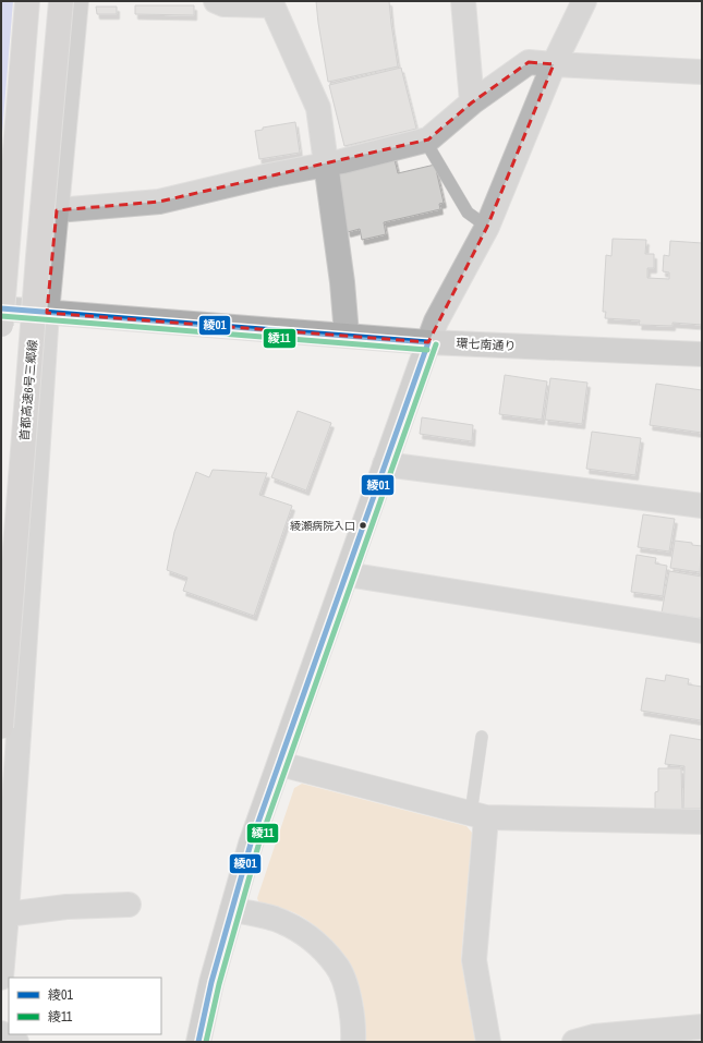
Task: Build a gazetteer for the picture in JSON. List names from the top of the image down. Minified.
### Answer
{"streets":{"highway":["首都高速6号三郷線"],"street":["環七南通り"]},"places":["綾瀬病院入口"],"lines":["transit line 綾01","transit line 綾11"],"legend":["綾01","綾11"]}
